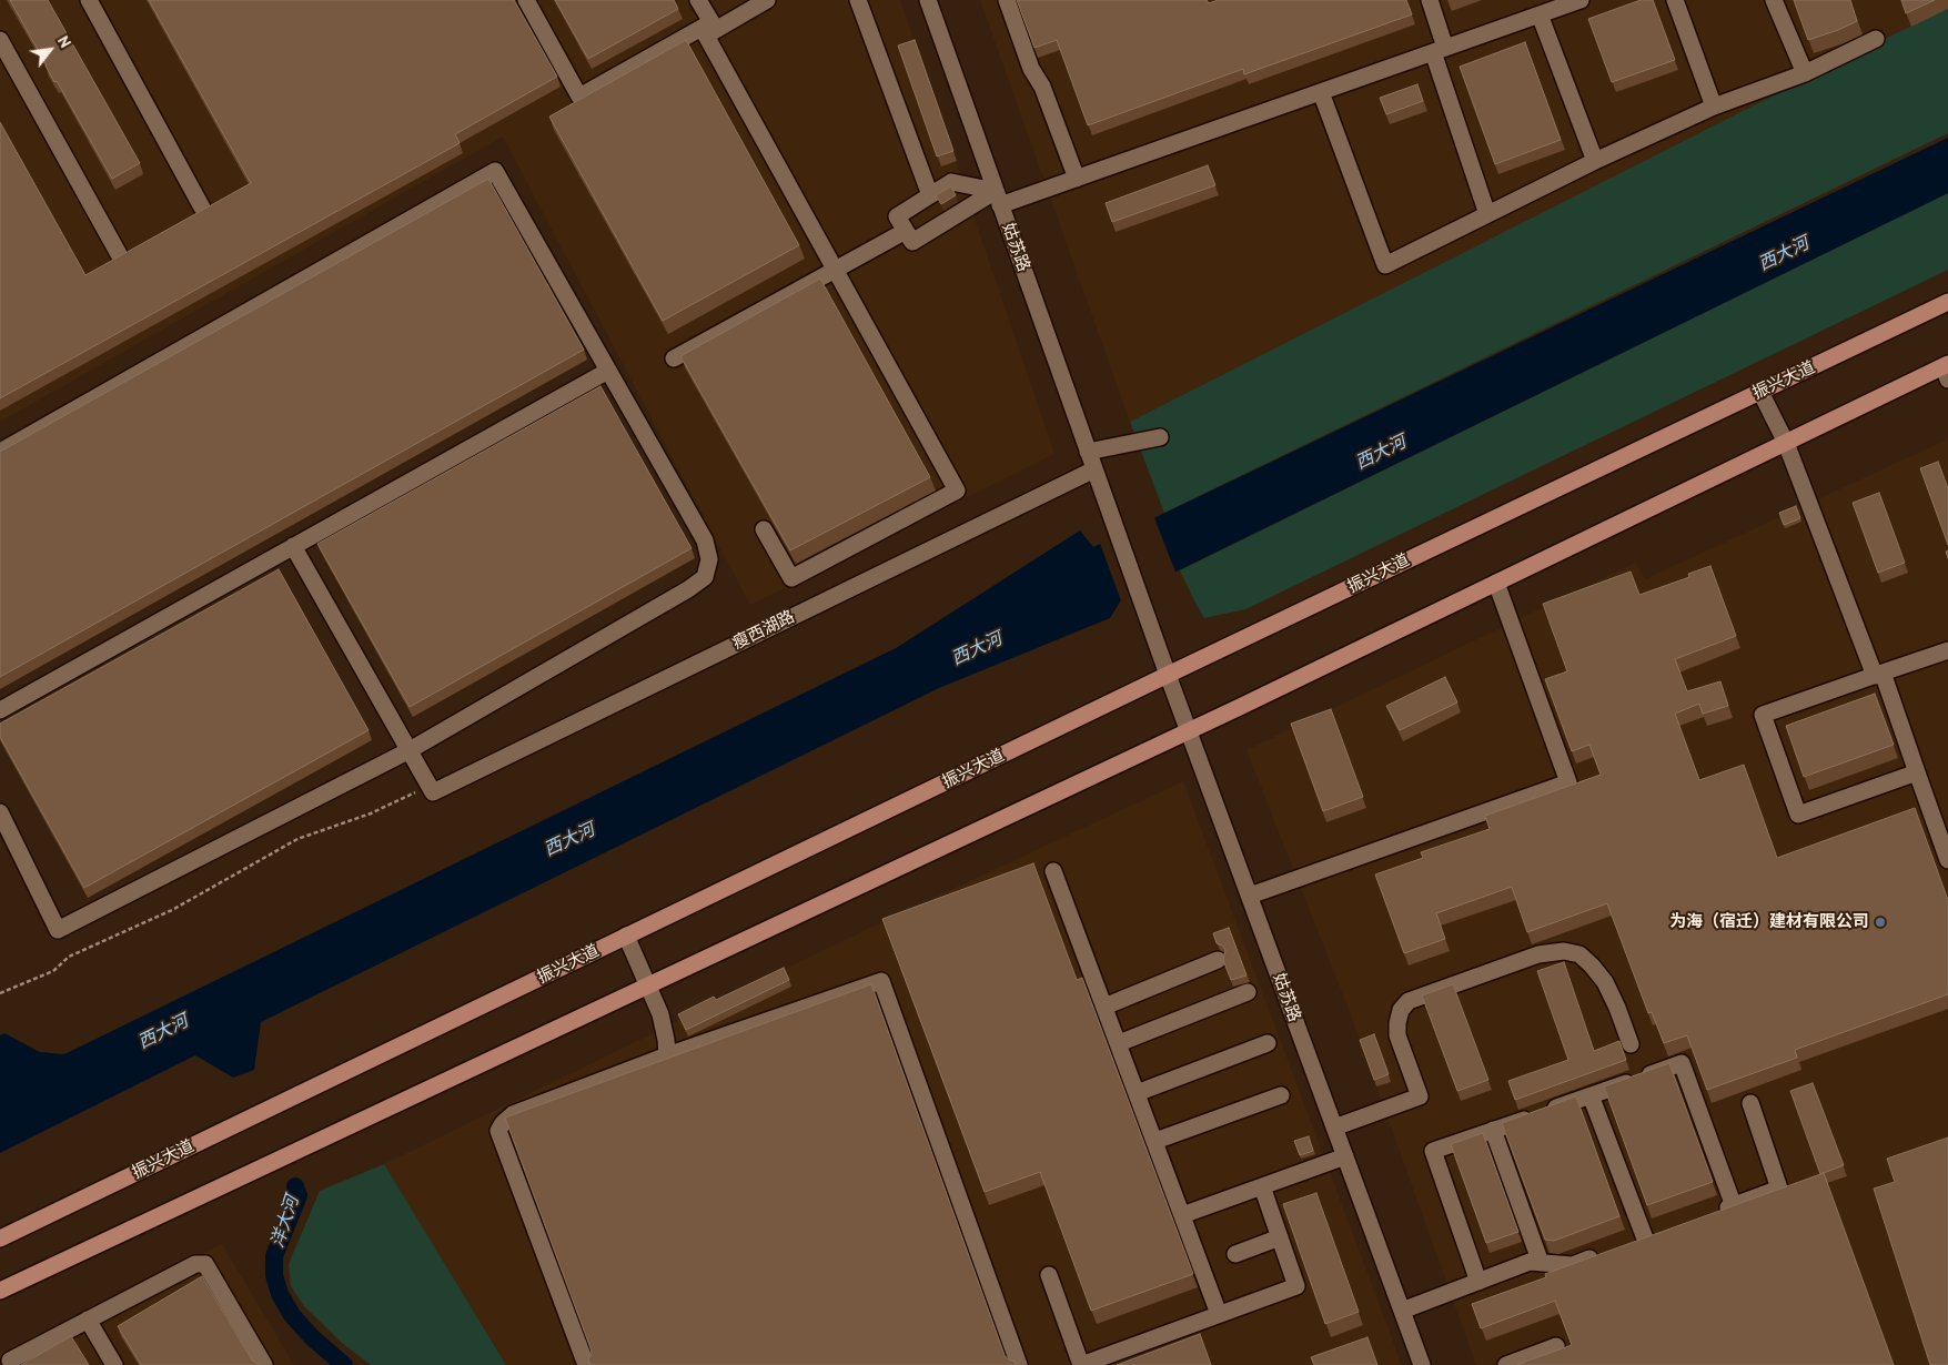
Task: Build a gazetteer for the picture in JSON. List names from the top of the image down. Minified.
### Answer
{"streets":{"main road":["振兴大道"],"street":["姑苏路","瘦西湖路"]},"crossings":[["姑苏路","振兴大道"],["姑苏路","瘦西湖路"]],"water":["西大河","洋大河"],"places":["为海（宿迁）建材有限公司"],"north":"top right"}
